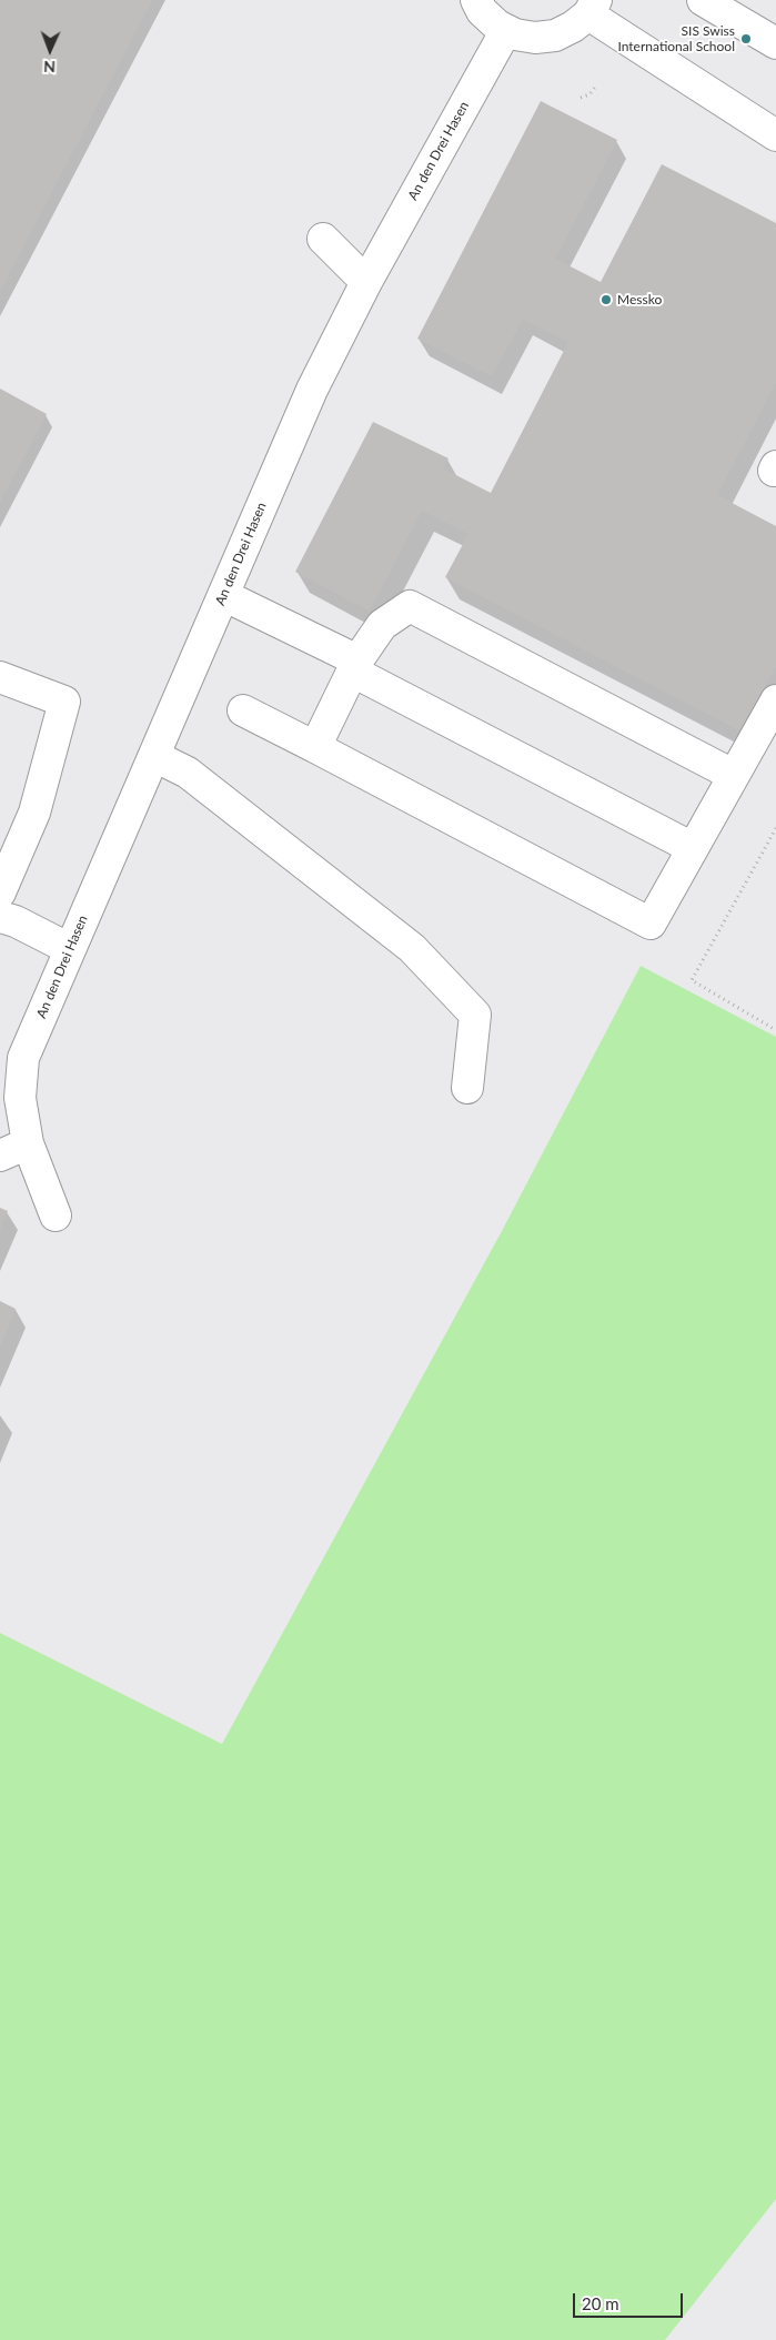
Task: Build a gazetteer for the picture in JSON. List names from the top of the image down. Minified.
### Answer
{"streets":{"street":["An den Drei Hasen"]},"places":["SIS Swiss International School","Messko"],"scale_bar":"20 m","north":"bottom"}
